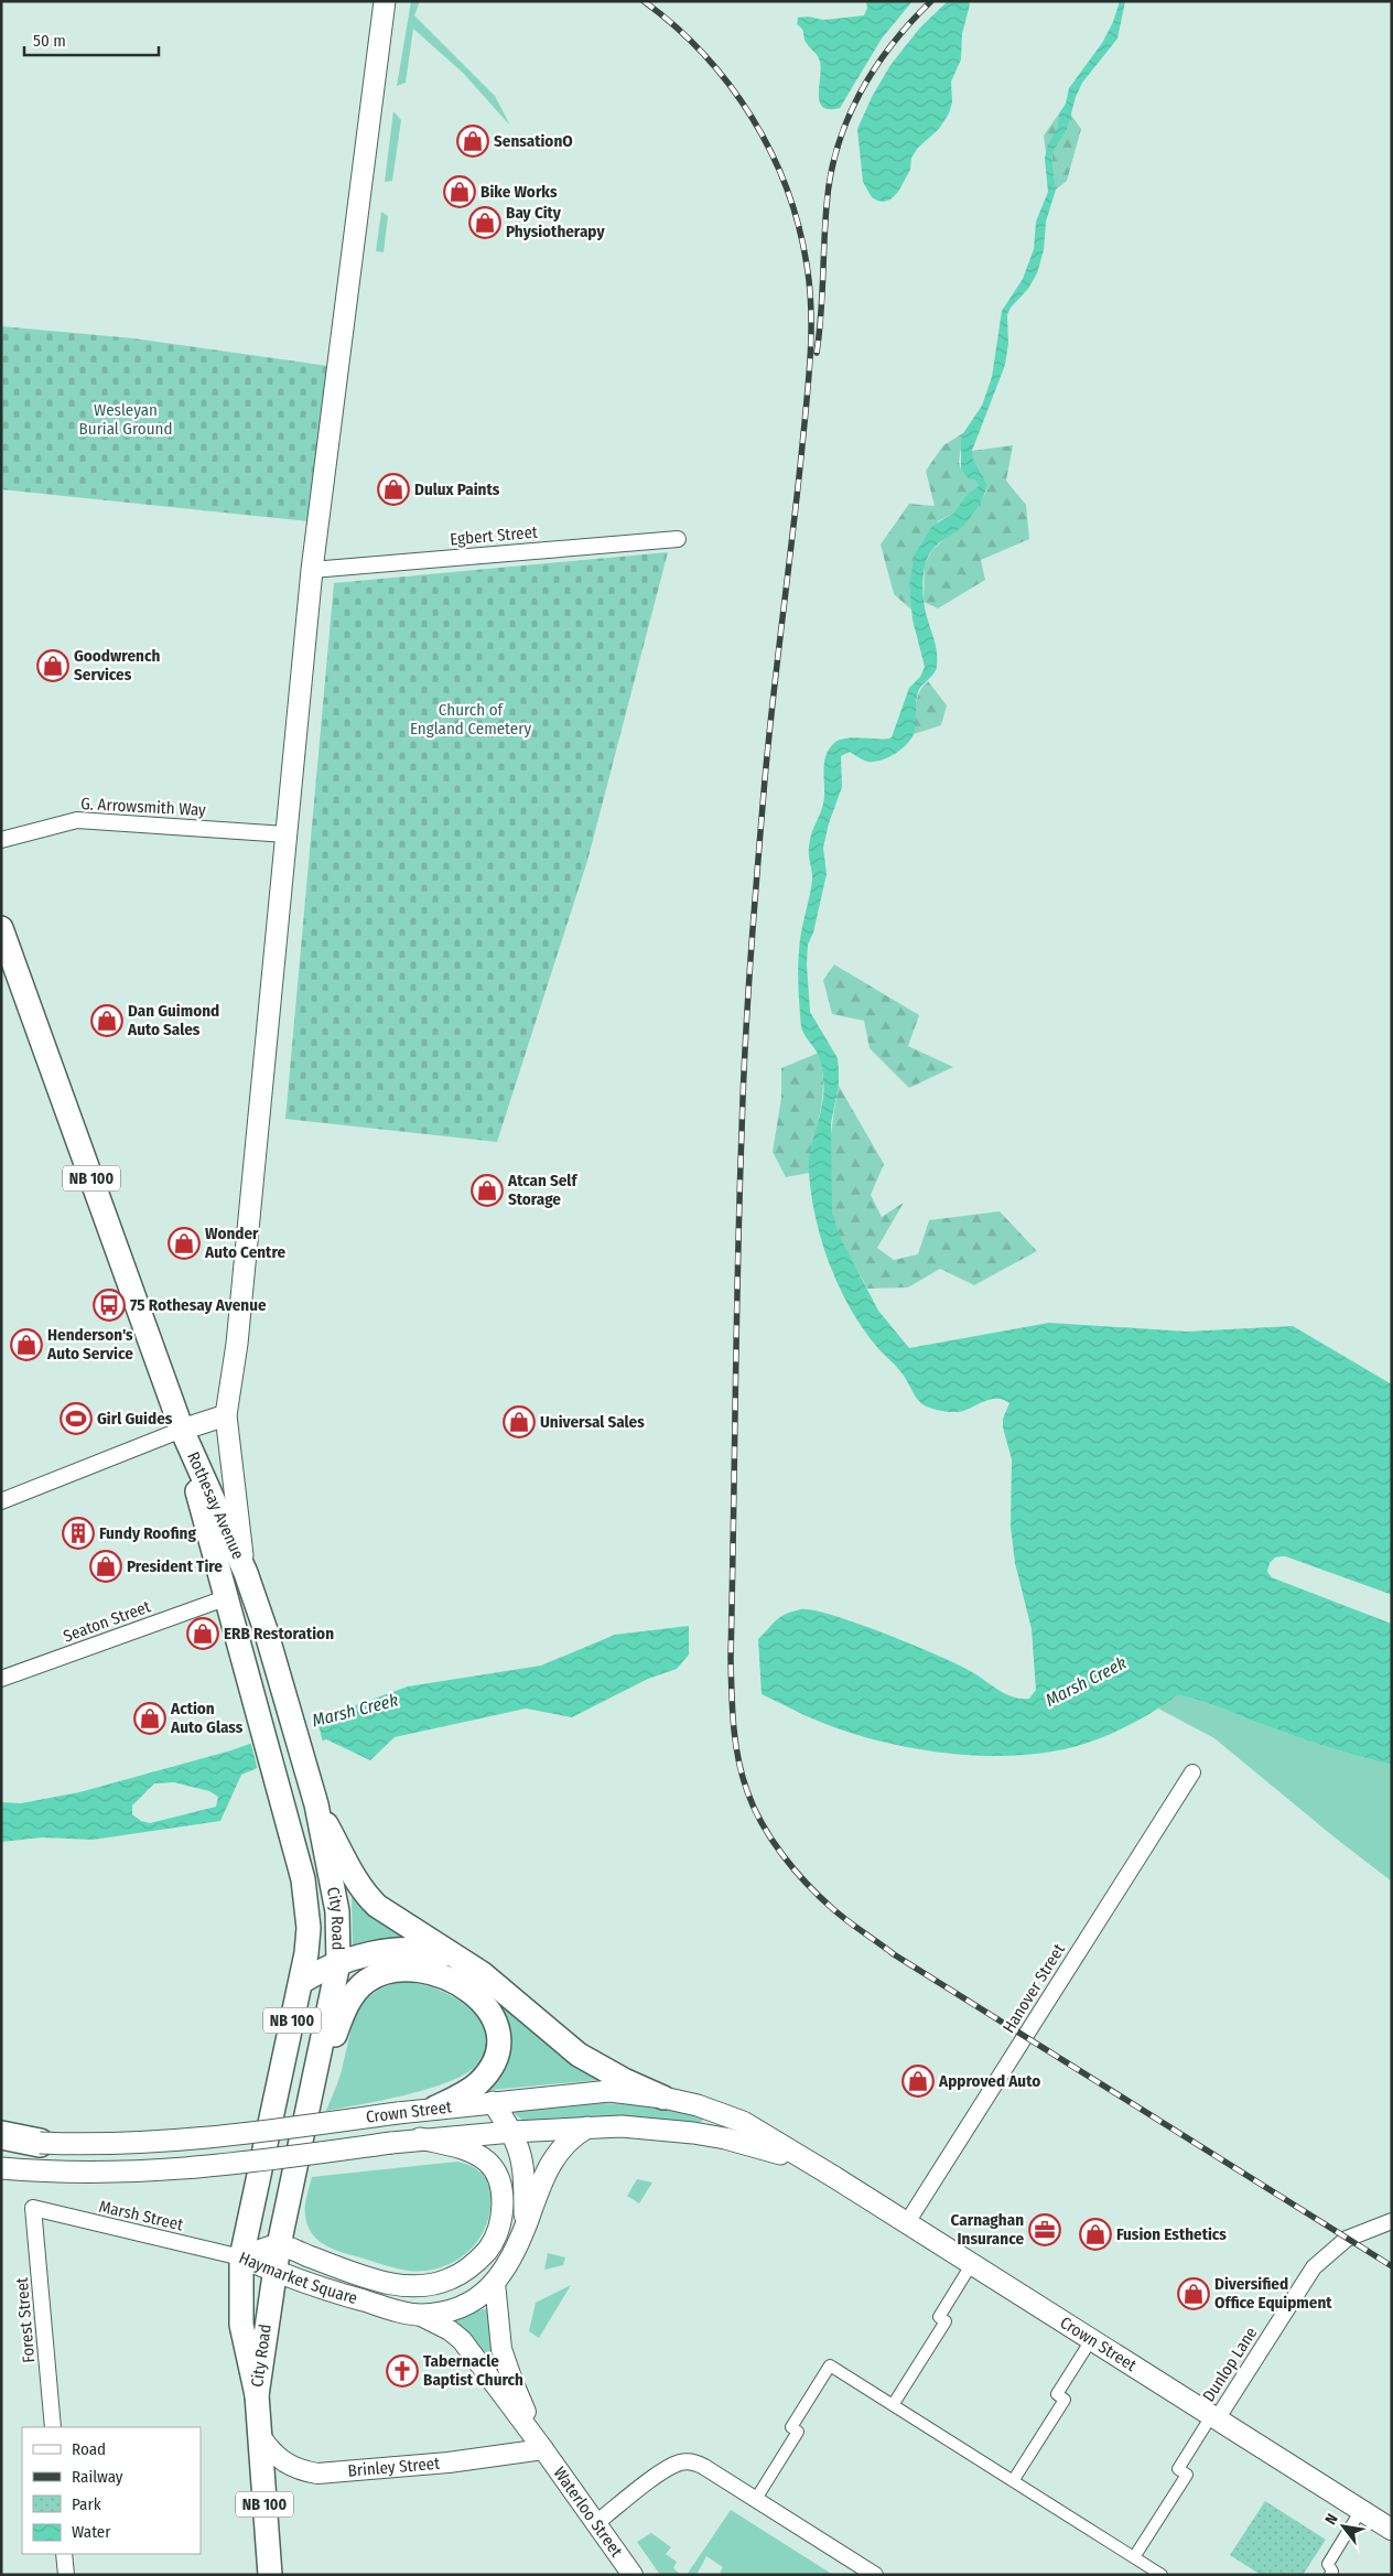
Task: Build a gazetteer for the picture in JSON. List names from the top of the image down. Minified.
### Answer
{"streets":{"main road":["NB 100","Rothesay Avenue","City Road","Crown Street","Haymarket Square"],"street":["Egbert Street","G. Arrowsmith Way","Seaton Street","Hanover Street","Marsh Street","Forest Street","Dunlop Lane","Brinley Street","Waterloo Street"]},"crossings":[["NB 100","Rothesay Avenue"],["NB 100","City Road"],["NB 100","Brinley Street"],["Rothesay Avenue","Seaton Street"],["Rothesay Avenue","City Road"],["City Road","Marsh Street"],["City Road","Haymarket Square"],["Hanover Street","Crown Street"],["Crown Street","Haymarket Square"],["Crown Street","Dunlop Lane"],["Marsh Street","Haymarket Square"],["Marsh Street","Forest Street"],["Brinley Street","Waterloo Street"]],"water":["Marsh Creek"],"parks":["Wesleyan Burial Ground","Church of England Cemetery"],"places":{"shop":["SensationO","Bike Works","Bay City Physiotherapy","Dulux Paints","Goodwrench Services","Dan Guimond Auto Sales","Atcan Self Storage","Wonder Auto Centre","Henderson's Auto Service","Universal Sales","President Tire","ERB Restoration","Action Auto Glass","Approved Auto","Fusion Esthetics","Diversified Office Equipment"],"bus stop":["75 Rothesay Avenue"],"sports":["Girl Guides"],"building":["Fundy Roofing"],"office":["Carnaghan Insurance"],"church":["Tabernacle Baptist Church"]},"legend":["Road","Railway","Park","Water"],"scale_bar":"50 m","north":"top left"}
